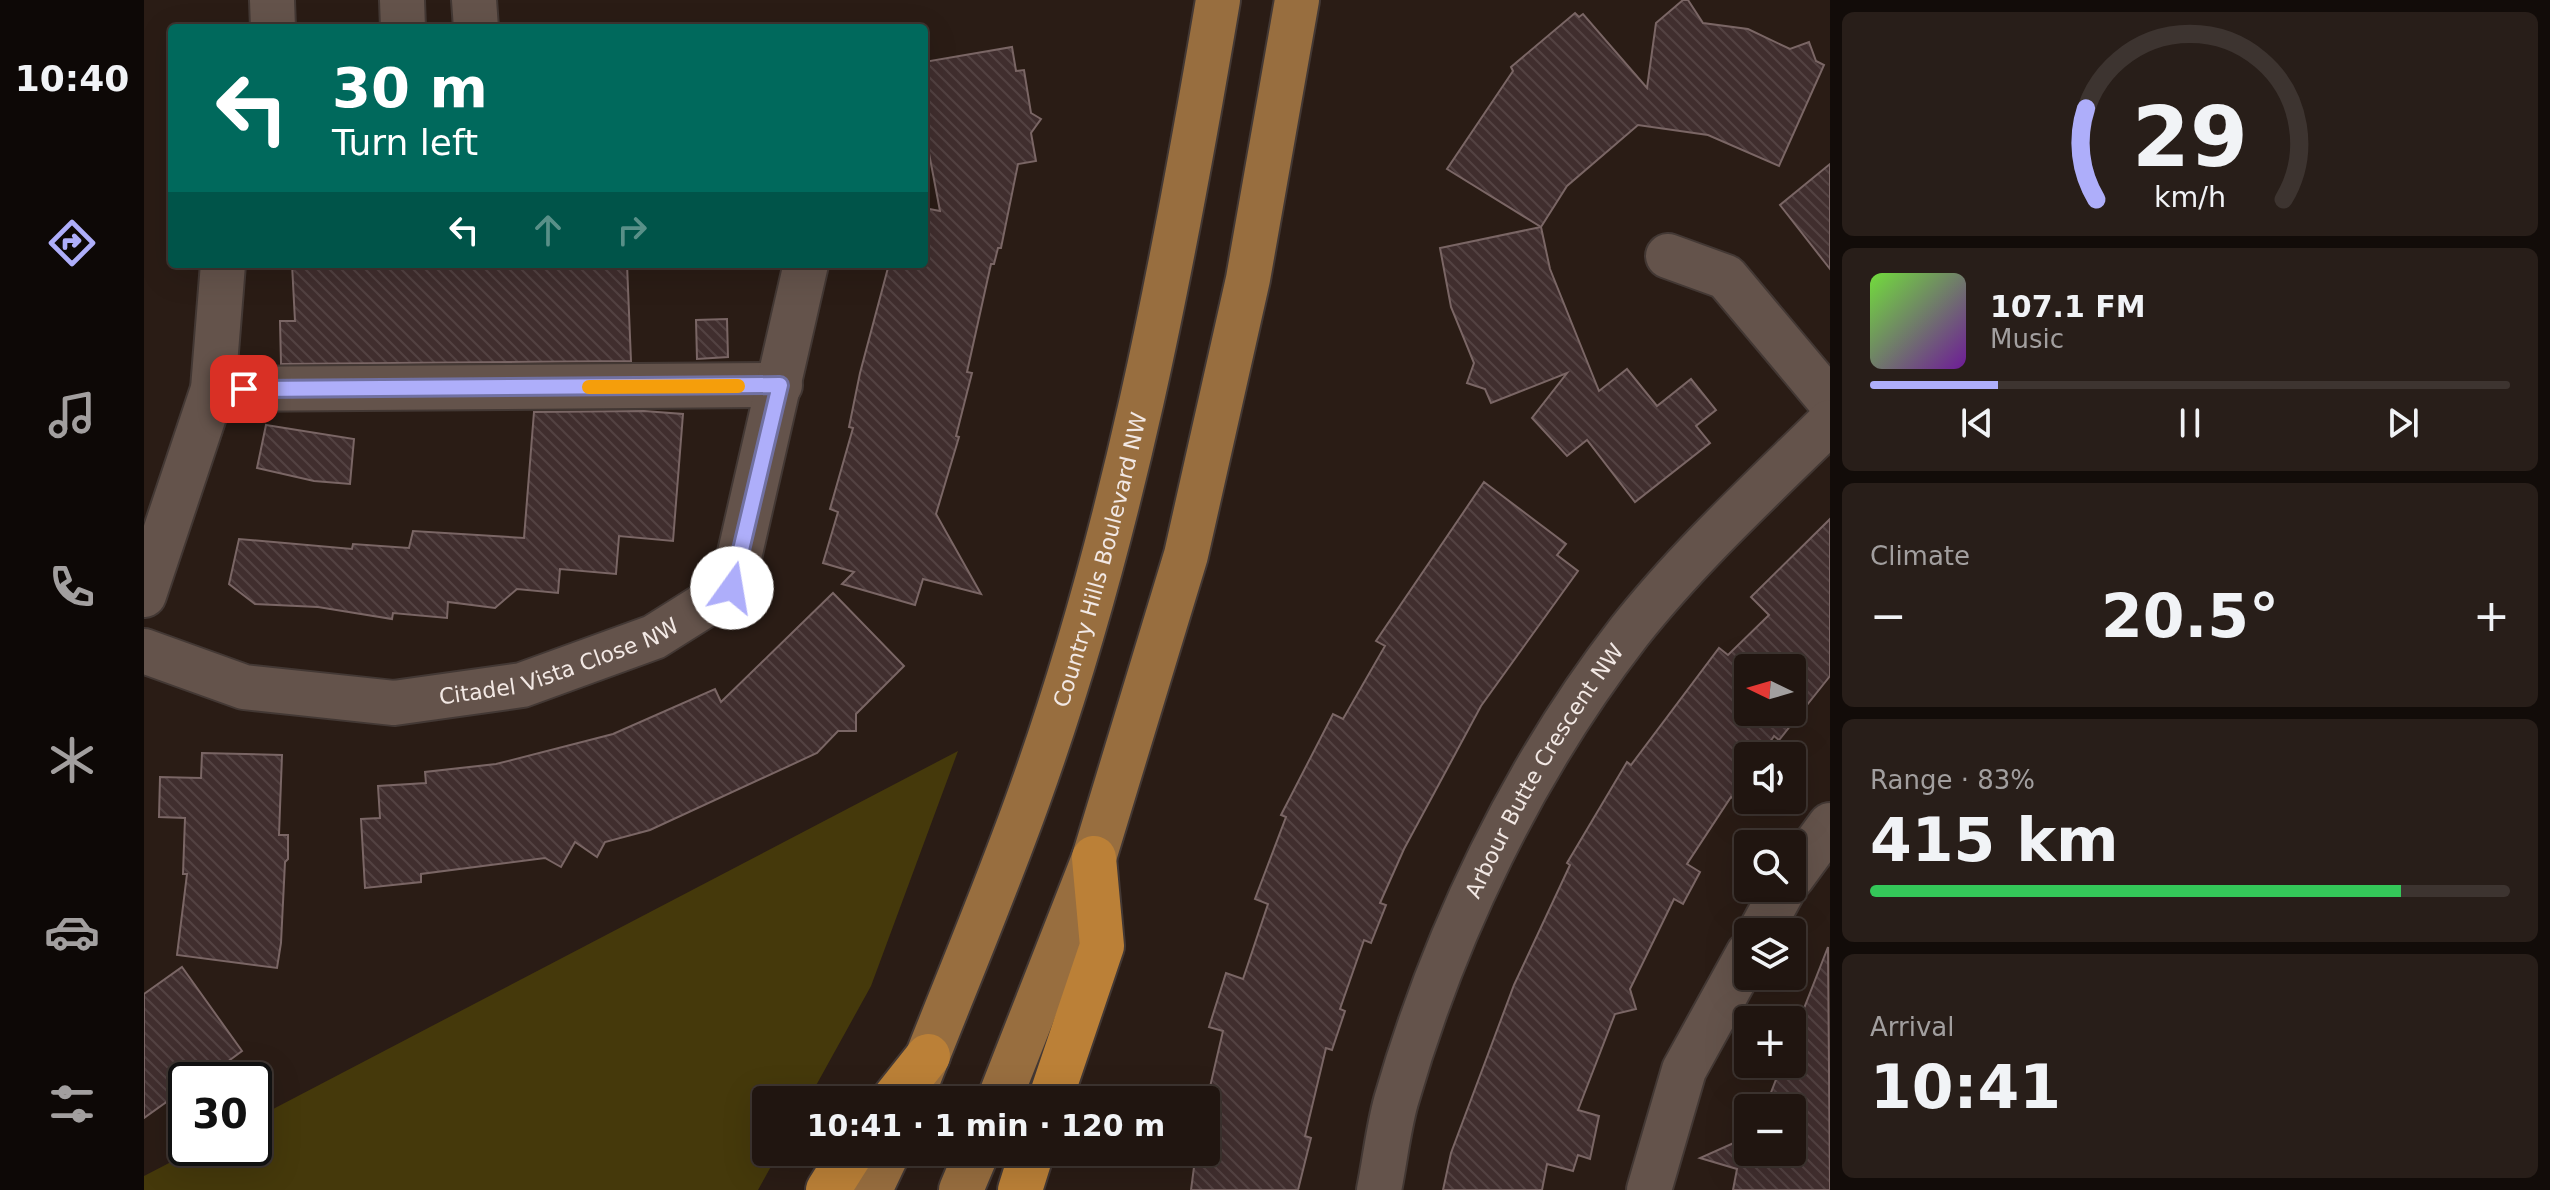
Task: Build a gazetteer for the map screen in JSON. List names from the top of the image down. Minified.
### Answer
{"streets":{"main road":["Country Hills Boulevard NW"],"street":["Citadel Vista Close NW","Arbour Butte Crescent NW"]},"north":"left","page":{"tabs":"10:40","turn":["30 m","Turn left"],"song":["107.1 FM","Music"],"tile":["Climate",["Range · 83%","415 km"],["Arrival","10:41"]],"heat":["−","20.5°","+"],"map_buttons":["+","−"],"limit":"30","trip":"10:41 · 1 min · 120 m","gauge":["29","km/h"]}}
